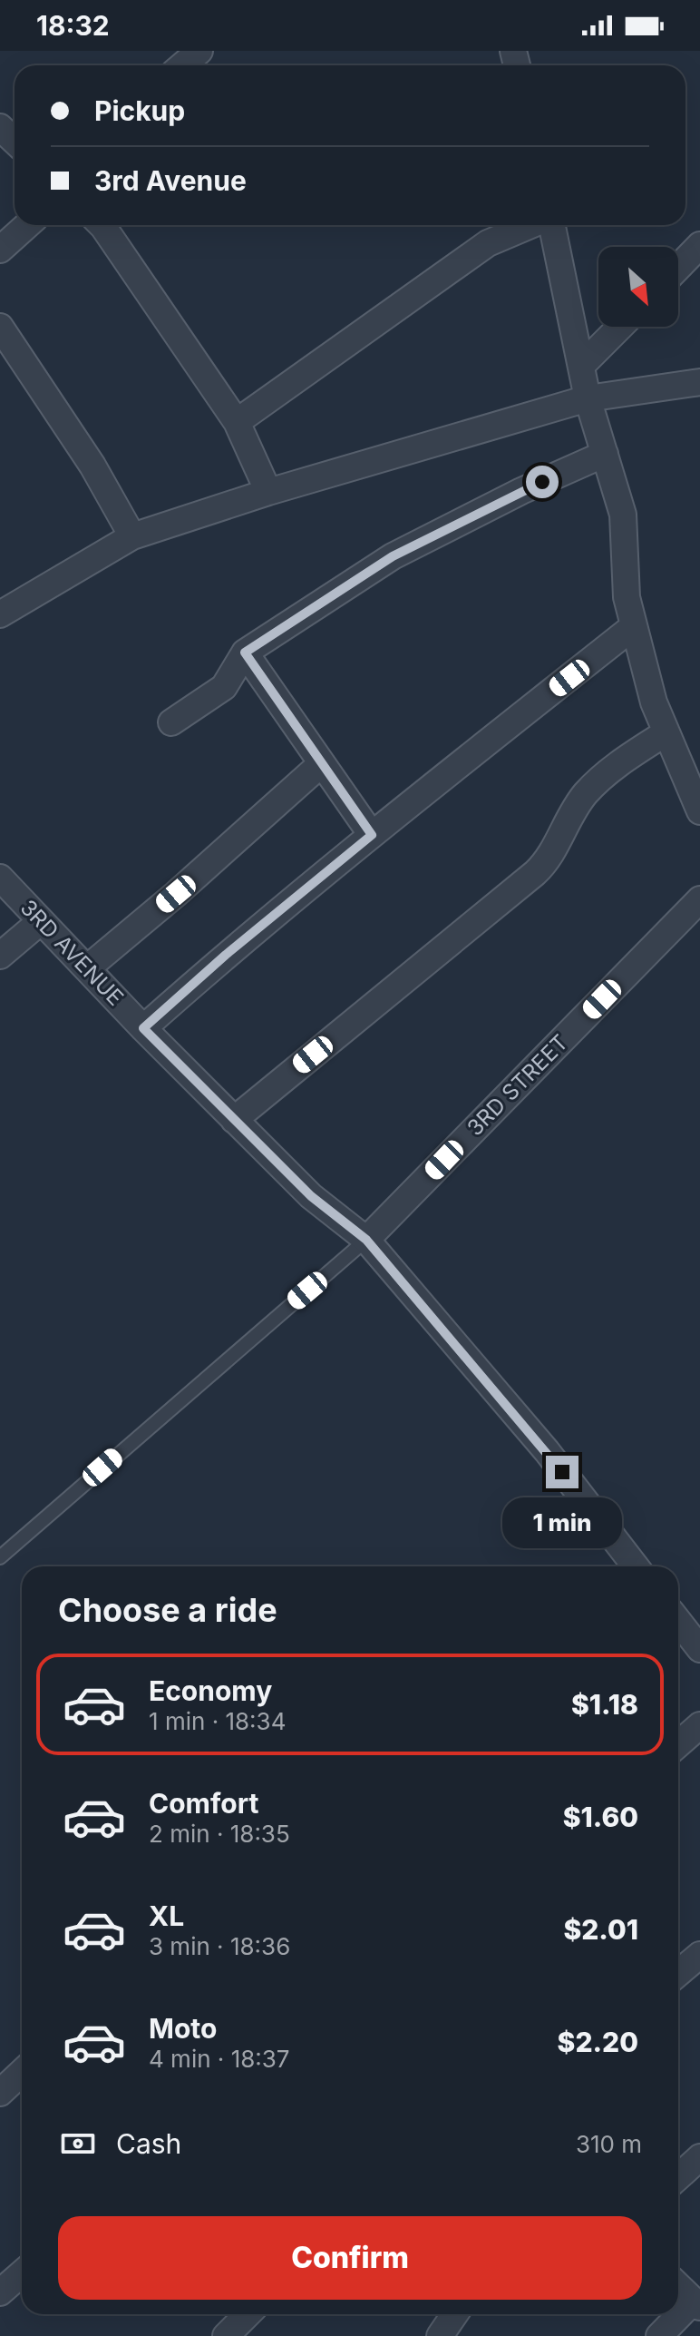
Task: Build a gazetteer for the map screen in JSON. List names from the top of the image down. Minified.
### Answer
{"streets":{"street":["3RD AVENUE","3RD STREET"]},"crossings":[["3RD AVENUE","3RD STREET"]],"north":"bottom right","page":{"status":"18:32","banner":["Pickup","3rd Avenue"],"bubble":"1 min","heading":"Choose a ride","list":[{"name":"Economy","note":"1 min · 18:34","value":"$1.18"},{"name":"Comfort","note":"2 min · 18:35","value":"$1.60"},{"name":"XL","note":"3 min · 18:36","value":"$2.01"},{"name":"Moto","note":"4 min · 18:37","value":"$2.20"}],"pay":["Cash","310 m"],"buttons":"Confirm"}}
